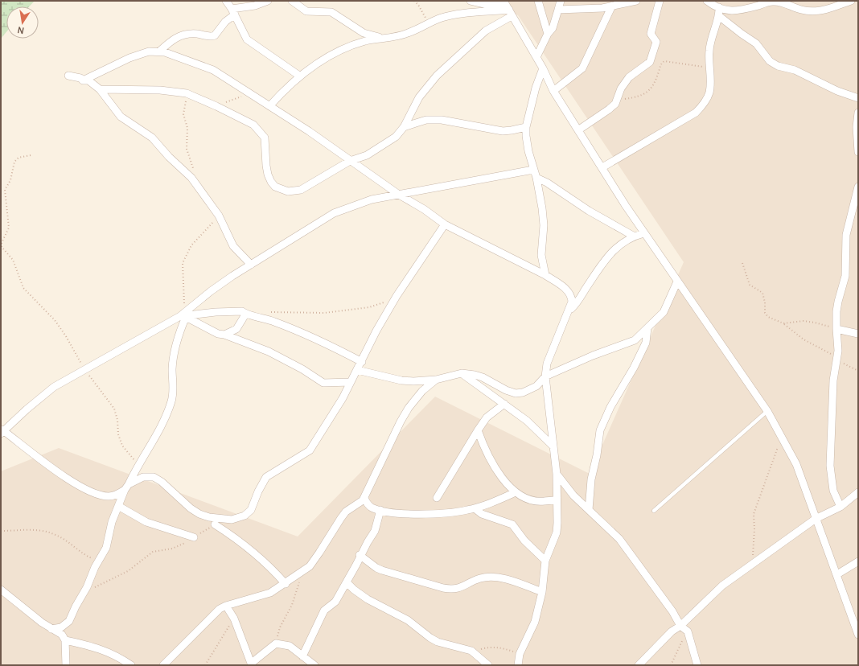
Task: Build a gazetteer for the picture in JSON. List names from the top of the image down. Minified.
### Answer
{"north":"bottom"}
